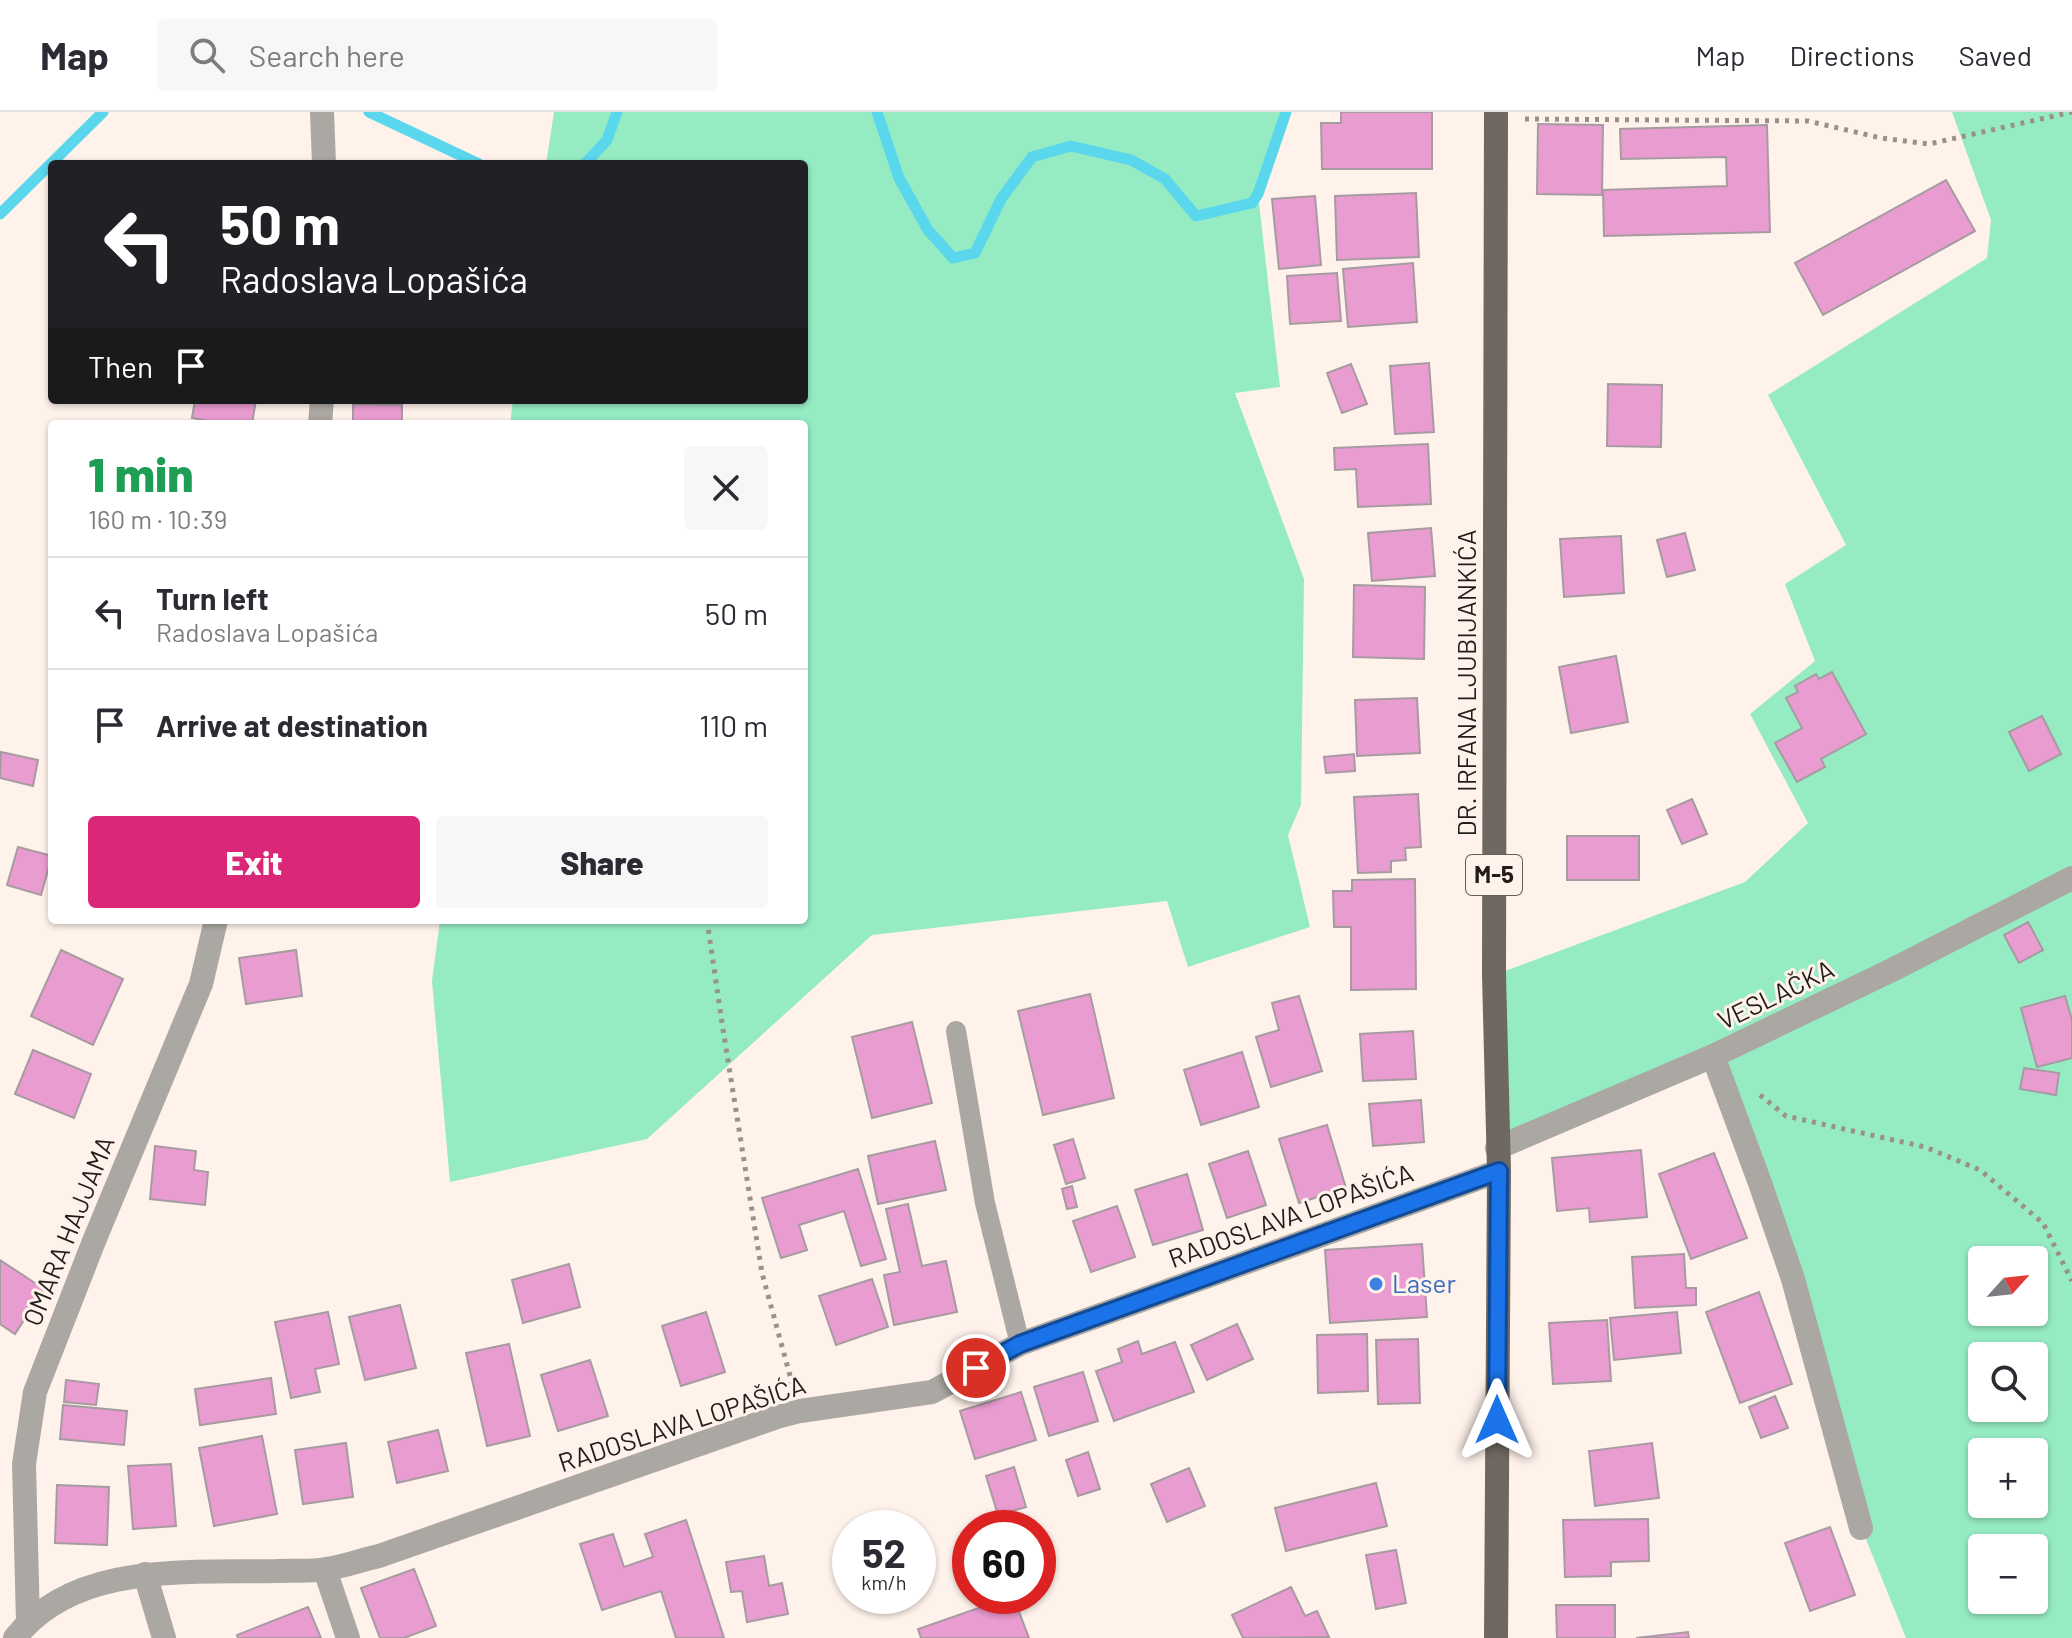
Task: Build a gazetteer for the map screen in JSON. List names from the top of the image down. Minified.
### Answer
{"streets":{"main road":["DR. IRFANA LJUBIJANKIĆA","M-5"],"street":["VESLAČKA","RADOSLAVA LOPAŠIĆA","OMARA HAJJAMA"]},"crossings":[["DR. IRFANA LJUBIJANKIĆA","VESLAČKA"],["DR. IRFANA LJUBIJANKIĆA","RADOSLAVA LOPAŠIĆA"],["VESLAČKA","RADOSLAVA LOPAŠIĆA"],["RADOSLAVA LOPAŠIĆA","OMARA HAJJAMA"]],"places":["Laser"],"north":"top right","page":{"header":"Map","search":"Search here","nav":["Map","Directions","Saved"],"turn":["50 m","Radoslava Lopašića"],"then":"Then","heading":["1 min","160 m · 10:39"],"list":[{"name":"Turn left","note":"Radoslava Lopašića","value":"50 m"},{"name":"Arrive at destination","value":"110 m"}],"buttons":["Exit","Share"],"map_buttons":["+","−"],"speed":"52 km/h","limit":"60"}}
